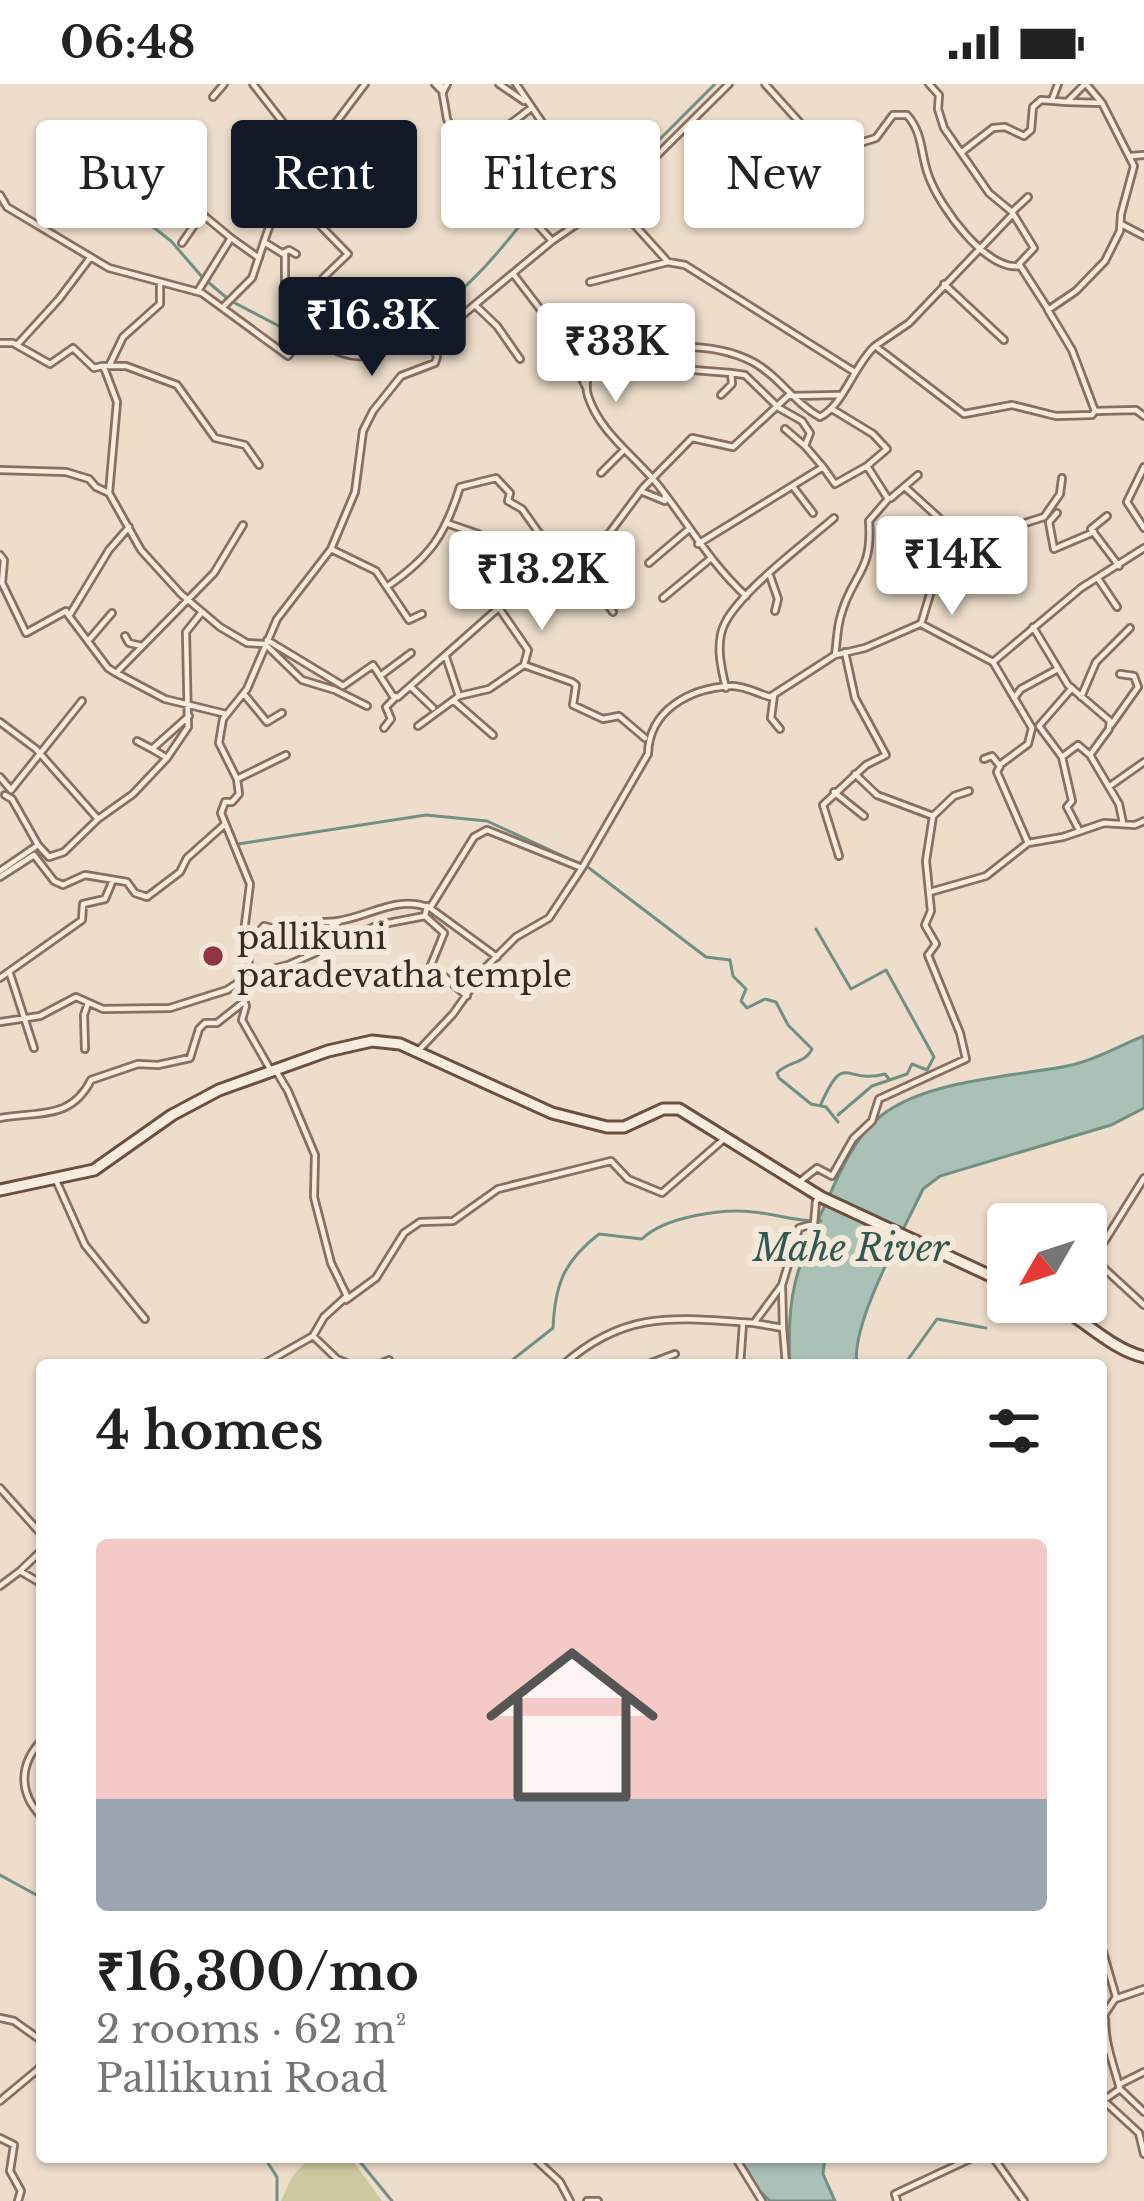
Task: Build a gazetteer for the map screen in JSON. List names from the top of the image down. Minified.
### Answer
{"water":["Mahe River"],"places":["pallikuni paradevatha temple"],"north":"bottom left","page":{"status":"06:48","chip":["Buy","Rent","Filters","New"],"price":["₹16.3K","₹33K","₹14K","₹13.2K"],"heading":"4 homes","list":[{"name":"₹16,300/mo","note":"2 rooms · 62 m² · Pallikuni Road"}]}}
